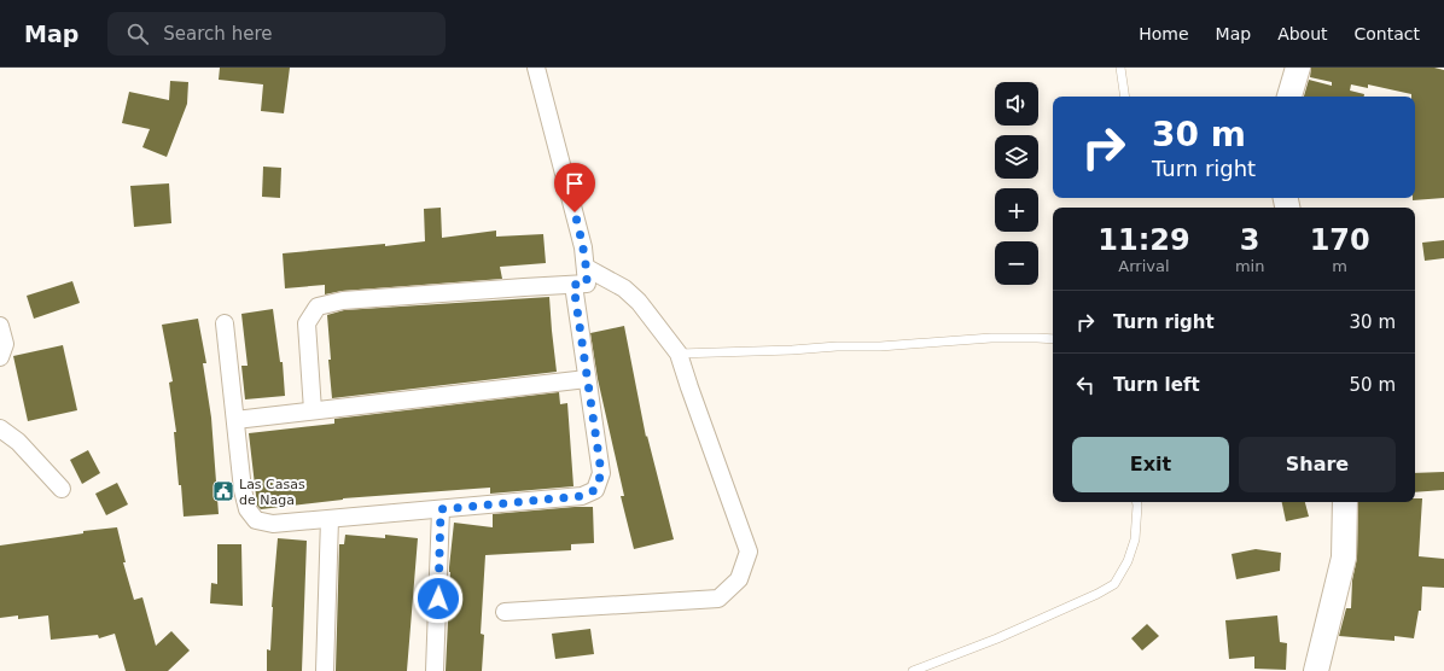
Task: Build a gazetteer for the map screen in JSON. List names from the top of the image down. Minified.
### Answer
{"places":{"public building":["Las Casas de Naga"]},"page":{"header":"Map","search":"Search here","nav":["Home","Map","About","Contact"],"map_buttons":["+","−"],"turn":["30 m","Turn right"],"eta":["11:29","Arrival","3","min","170","m"],"list":[{"name":"Turn right","value":"30 m"},{"name":"Turn left","value":"50 m"}],"buttons":["Exit","Share"]}}
